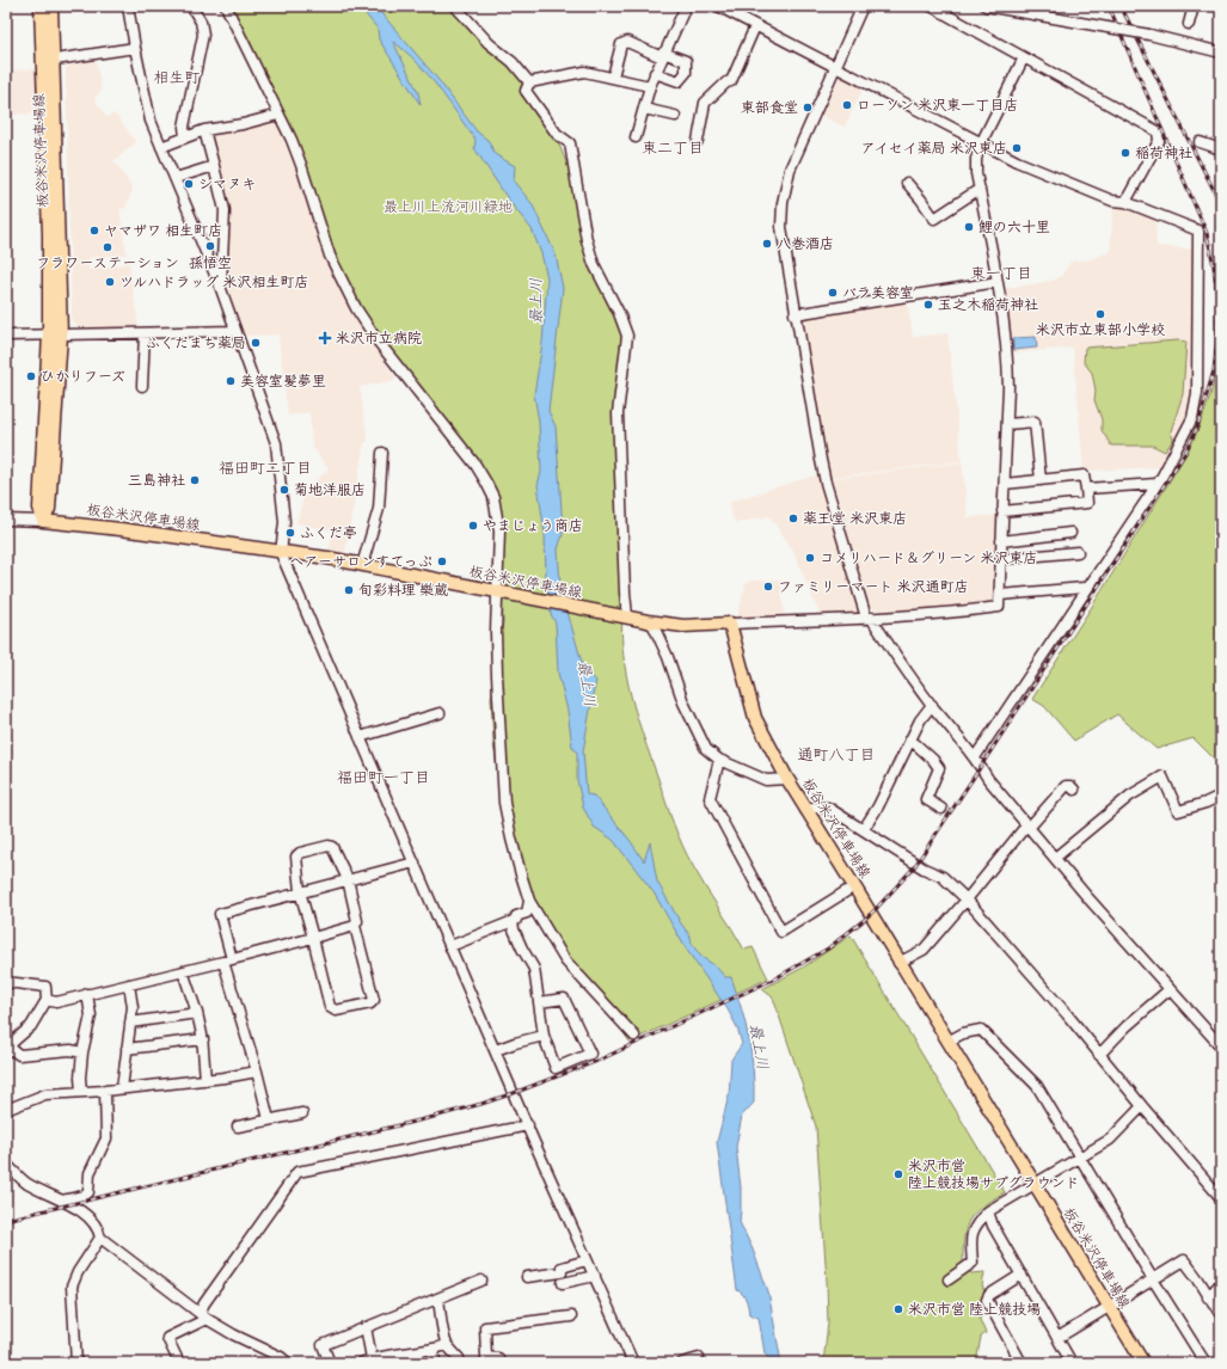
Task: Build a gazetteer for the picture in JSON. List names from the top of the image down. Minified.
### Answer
{"streets":{"main road":["板谷米沢停車場線"]},"districts":["相生町","東二丁目","東一丁目","福田町二丁目","通町八丁目","福田町一丁目"],"water":["最上川"],"parks":["最上川上流河川緑地"],"places":{"other":["ローソン 米沢東一丁目店","東部食堂","アイセイ薬局 米沢東店","稲荷神社","シマヌキ","鯉の六十里","ヤマザワ 相生町店","八巻酒店","孫悟空","フラワーステーション","ツルハドラッグ 米沢相生町店","バラ美容室","玉之木稲荷神社","米沢市立東部小学校","ふくだまち薬局","ひかりフーズ","美容室髪夢里","三島神社","菊地洋服店","薬王堂 米沢東店","やまじょう商店","ふくだ亭","コメリハード＆グリーン 米沢東店","ヘアーサロンすてっぷ","ファミリーマート 米沢通町店","旬彩料理 樂蔵","米沢市営 陸上競技場サブグラウンド","米沢市営 陸上競技場"],"health":["米沢市立病院"]}}
